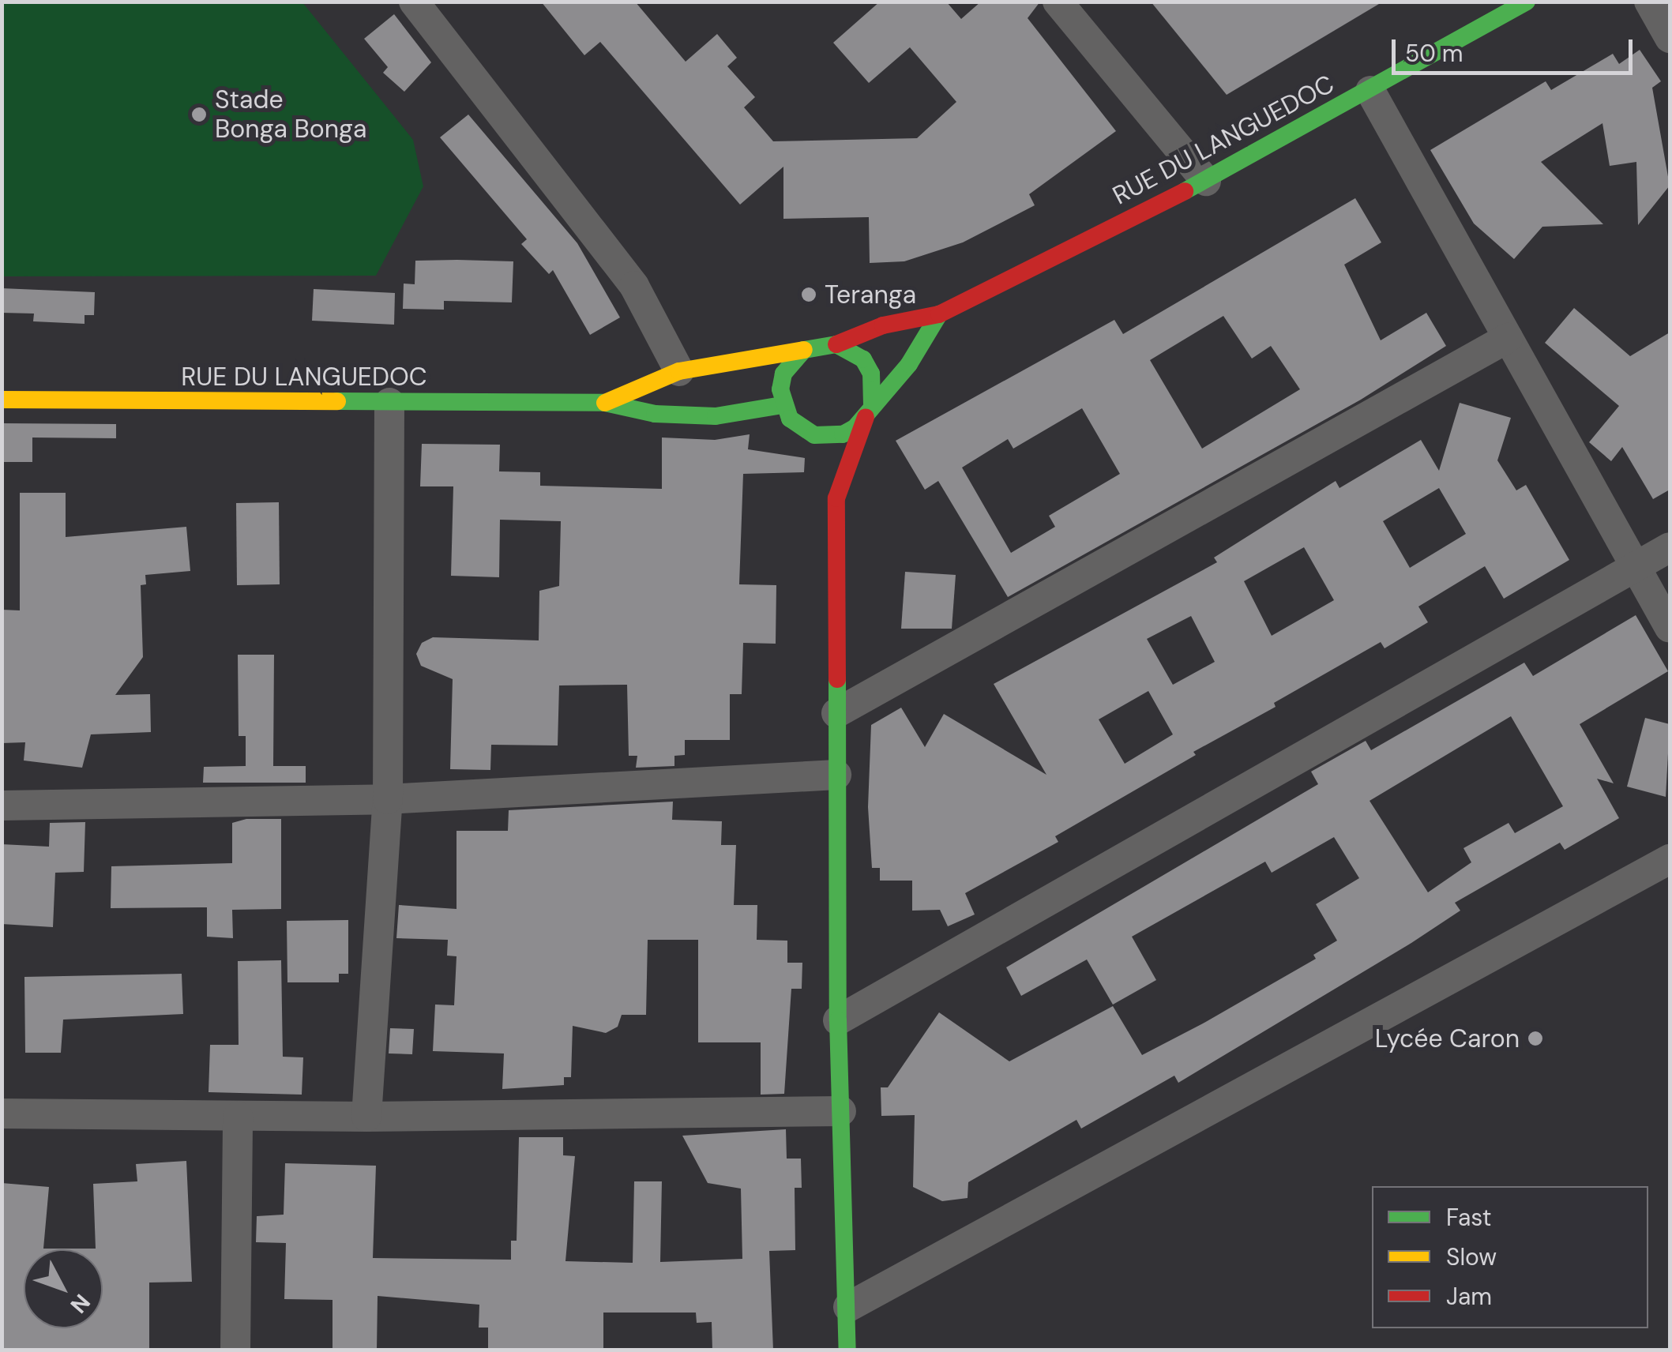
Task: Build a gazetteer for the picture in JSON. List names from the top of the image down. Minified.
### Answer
{"streets":{"main road":["RUE DU LANGUEDOC"]},"places":["Stade Bonga Bonga","Teranga","Lycée Caron"],"legend":["Fast","Slow","Jam"],"scale_bar":"50 m","north":"bottom right"}
